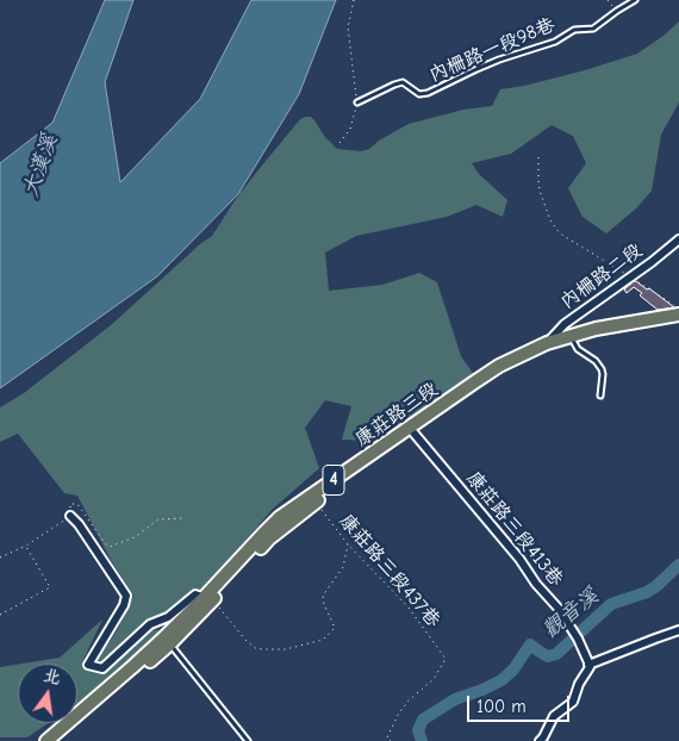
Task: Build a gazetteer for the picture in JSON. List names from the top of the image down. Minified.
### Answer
{"streets":{"main road":["康莊路三段","4"],"street":["內柵路二段","康莊路三段413巷"],"lane":["內柵路一段98巷"],"path":["康莊路三段437巷"]},"crossings":[["內柵路二段","康莊路三段"],["康莊路三段","康莊路三段413巷"],["康莊路三段","康莊路三段437巷"]],"water":["大漢溪","觀音溪"],"scale_bar":"100 m","north":"top"}
